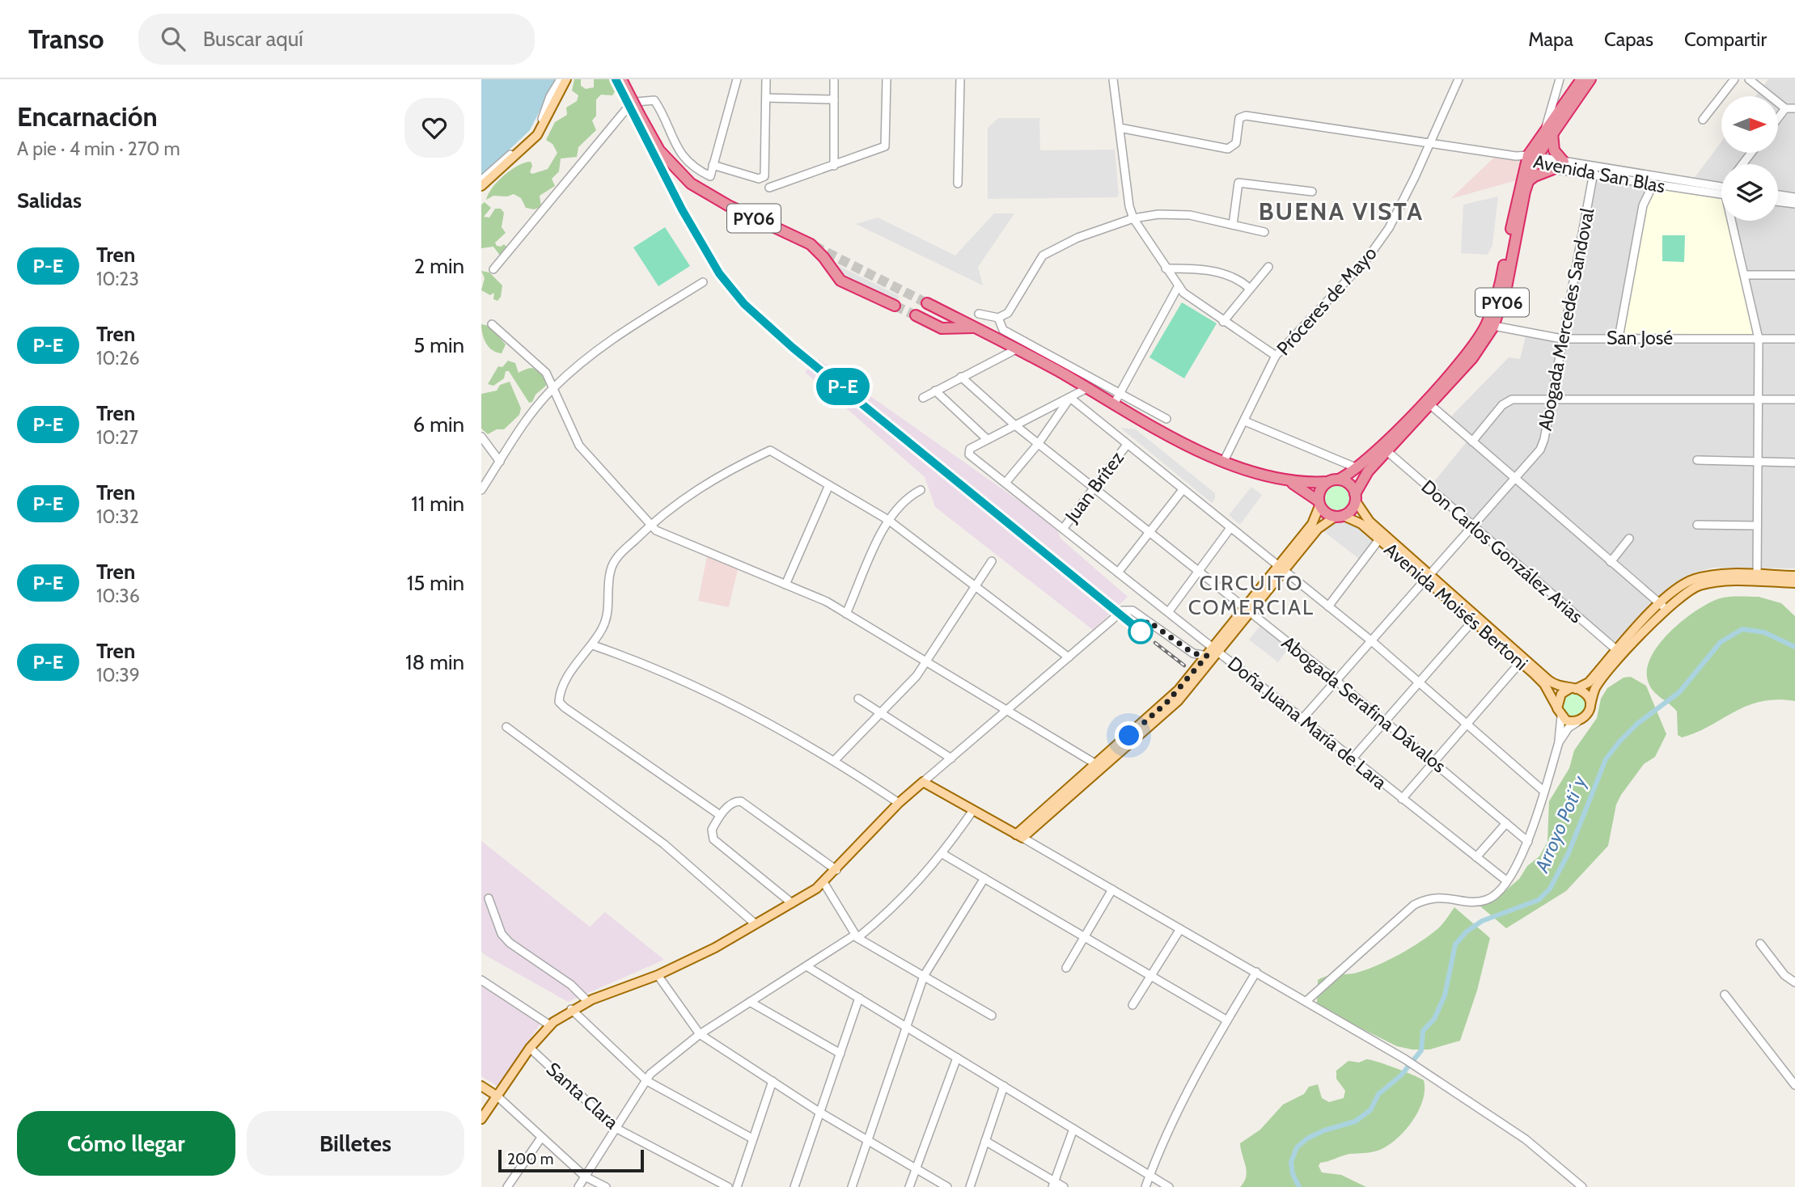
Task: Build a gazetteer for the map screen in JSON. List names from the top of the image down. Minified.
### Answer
{"streets":{"highway":["PY06"],"main road":["Avenida Moisés Bertoni"],"street":["Avenida San Blas","Próceres de Mayo","Abogada Mercedes Sandoval","San José","Juan Brítez","Don Carlos González Arias","Abogada Serafina Dávalos","Doña Juana María de Lara","Santa Clara"]},"crossings":[["Avenida San Blas","PY06"],["Avenida San Blas","Próceres de Mayo"],["Avenida San Blas","Abogada Mercedes Sandoval"],["PY06","Próceres de Mayo"],["PY06","San José"],["PY06","Don Carlos González Arias"],["PY06","Avenida Moisés Bertoni"],["Abogada Mercedes Sandoval","San José"],["Abogada Mercedes Sandoval","Don Carlos González Arias"],["Abogada Mercedes Sandoval","Avenida Moisés Bertoni"],["Abogada Mercedes Sandoval","Abogada Serafina Dávalos"],["Abogada Mercedes Sandoval","Doña Juana María de Lara"],["Juan Brítez","Abogada Serafina Dávalos"],["Juan Brítez","Doña Juana María de Lara"]],"districts":["BUENA VISTA","CIRCUITO COMERCIAL"],"water":["Arroyo Poti´y"],"scale_bar":"200 m","north":"right","page":{"header":"Transo","search":"Buscar aquí","nav":["Mapa","Capas","Compartir"],"heading":[["Encarnación","A pie · 4 min · 270 m"],"Salidas"],"on_map":"P-E","list":[{"mark":"P-E","name":"Tren","note":"10:23","value":"2 min"},{"mark":"P-E","name":"Tren","note":"10:26","value":"5 min"},{"mark":"P-E","name":"Tren","note":"10:27","value":"6 min"},{"mark":"P-E","name":"Tren","note":"10:32","value":"11 min"},{"mark":"P-E","name":"Tren","note":"10:36","value":"15 min"},{"mark":"P-E","name":"Tren","note":"10:39","value":"18 min"}],"buttons":["Cómo llegar","Billetes"],"scale":"200 m"}}
